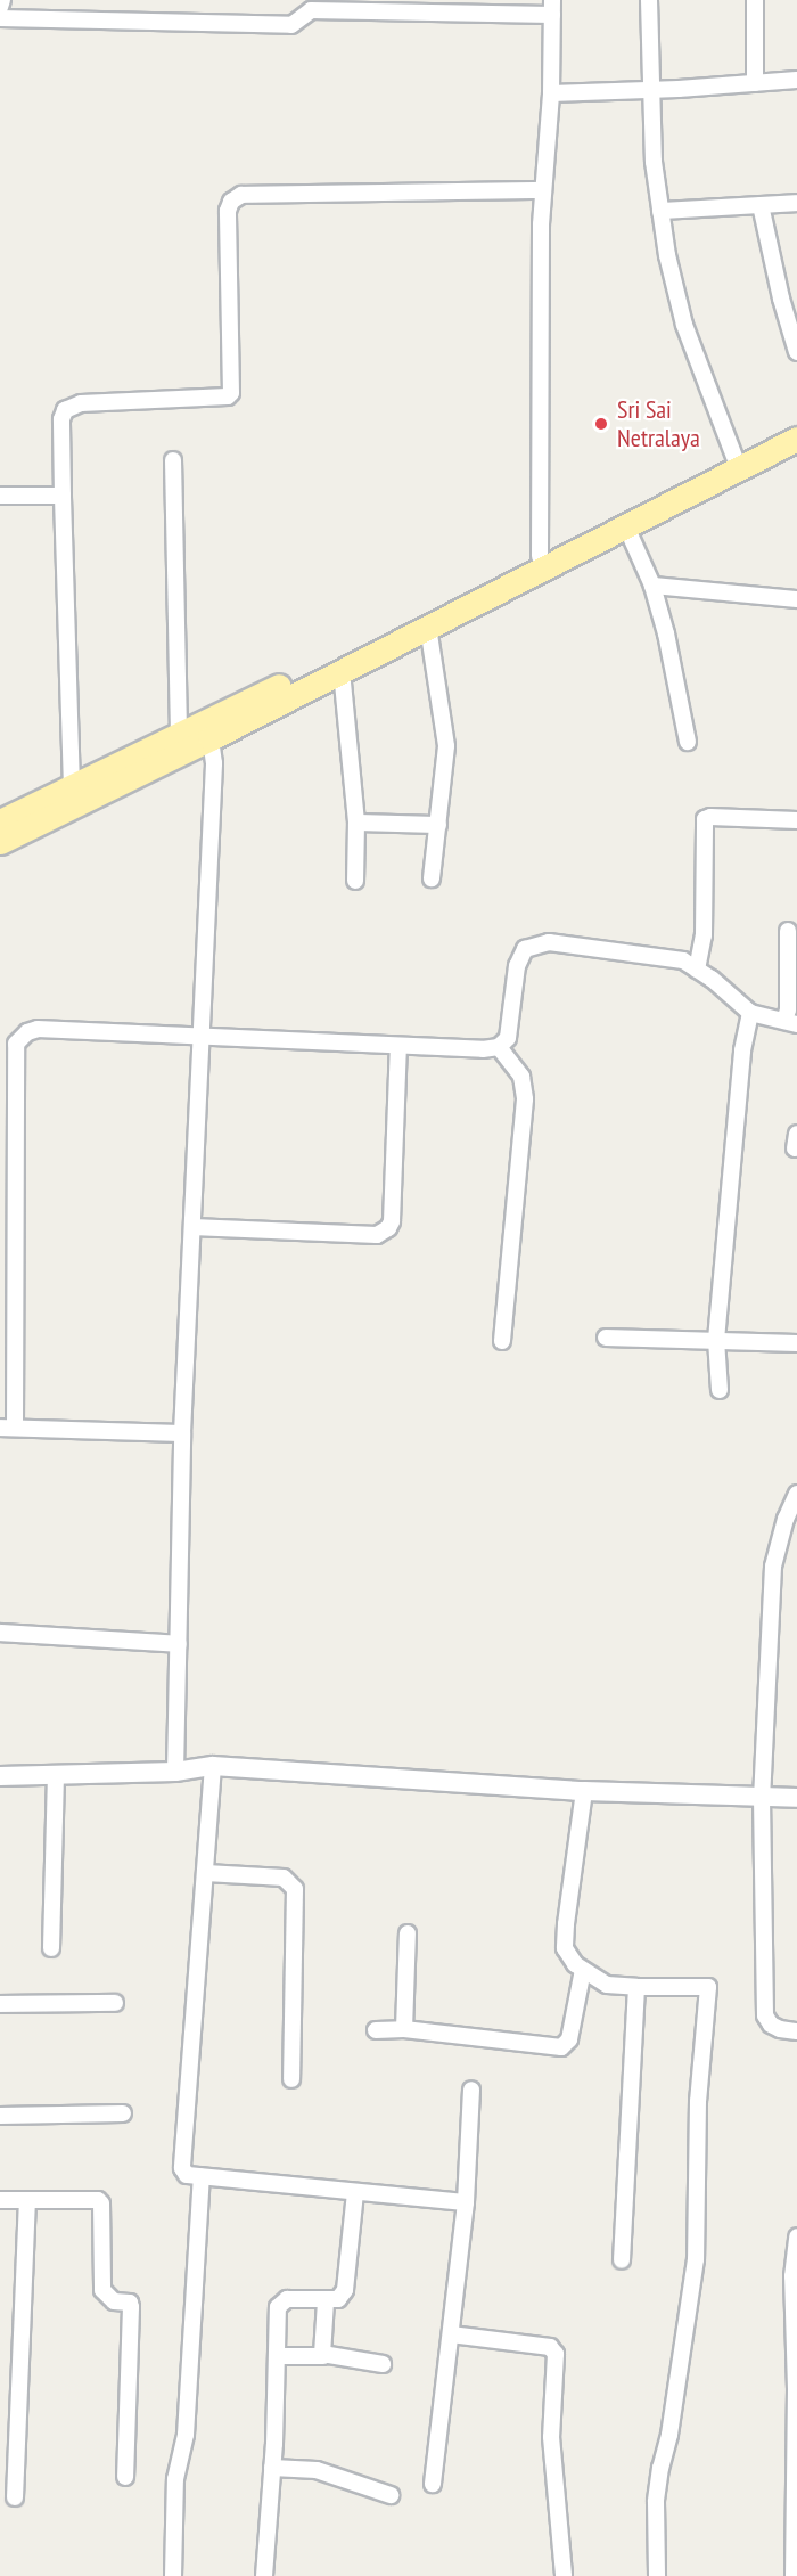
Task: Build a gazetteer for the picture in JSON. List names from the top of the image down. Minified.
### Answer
{"places":["Sri Sai Netralaya"]}
